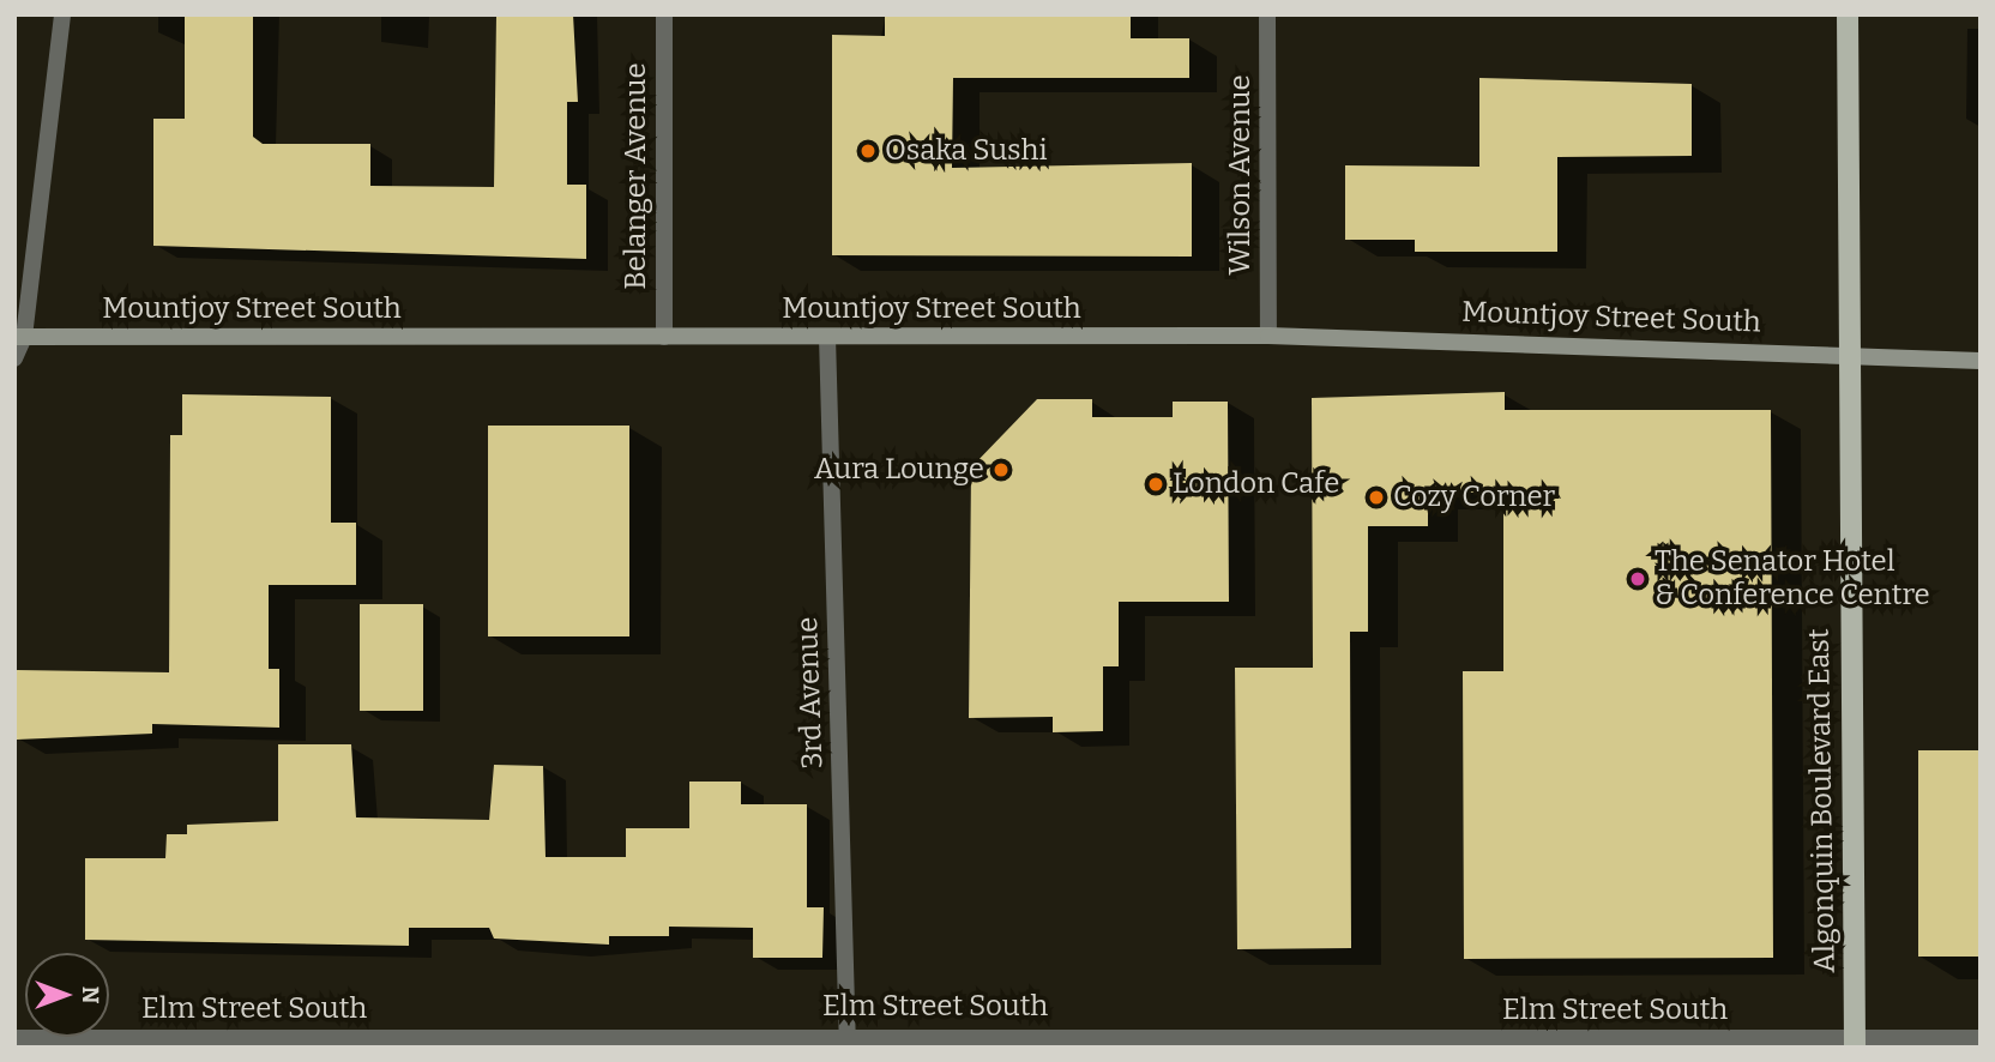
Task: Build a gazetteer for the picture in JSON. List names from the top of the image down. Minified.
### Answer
{"streets":{"main road":["Algonquin Boulevard East"],"street":["Wilson Avenue","Belanger Avenue","Mountjoy Street South","3rd Avenue","Elm Street South"]},"crossings":[["Wilson Avenue","Mountjoy Street South"],["Belanger Avenue","Mountjoy Street South"],["Mountjoy Street South","3rd Avenue"],["Mountjoy Street South","Algonquin Boulevard East"],["3rd Avenue","Elm Street South"],["Algonquin Boulevard East","Elm Street South"]],"places":["Osaka Sushi","Aura Lounge","London Cafe","Cozy Corner","The Senator Hotel & Conference Centre"],"north":"right"}
